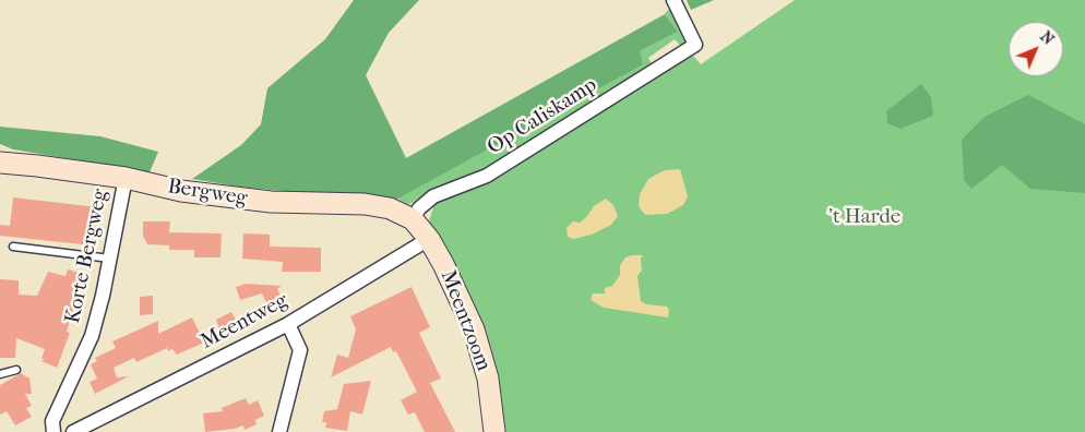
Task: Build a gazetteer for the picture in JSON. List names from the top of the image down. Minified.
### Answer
{"streets":{"street":["Op Caliskamp","Bergweg","Korte Bergweg","Meentzoom","Meentweg"]},"crossings":[["Op Caliskamp","Bergweg"],["Op Caliskamp","Meentzoom"],["Bergweg","Korte Bergweg"],["Bergweg","Meentzoom"],["Meentzoom","Meentweg"]],"parks":["'t Harde"],"north":"top right"}
